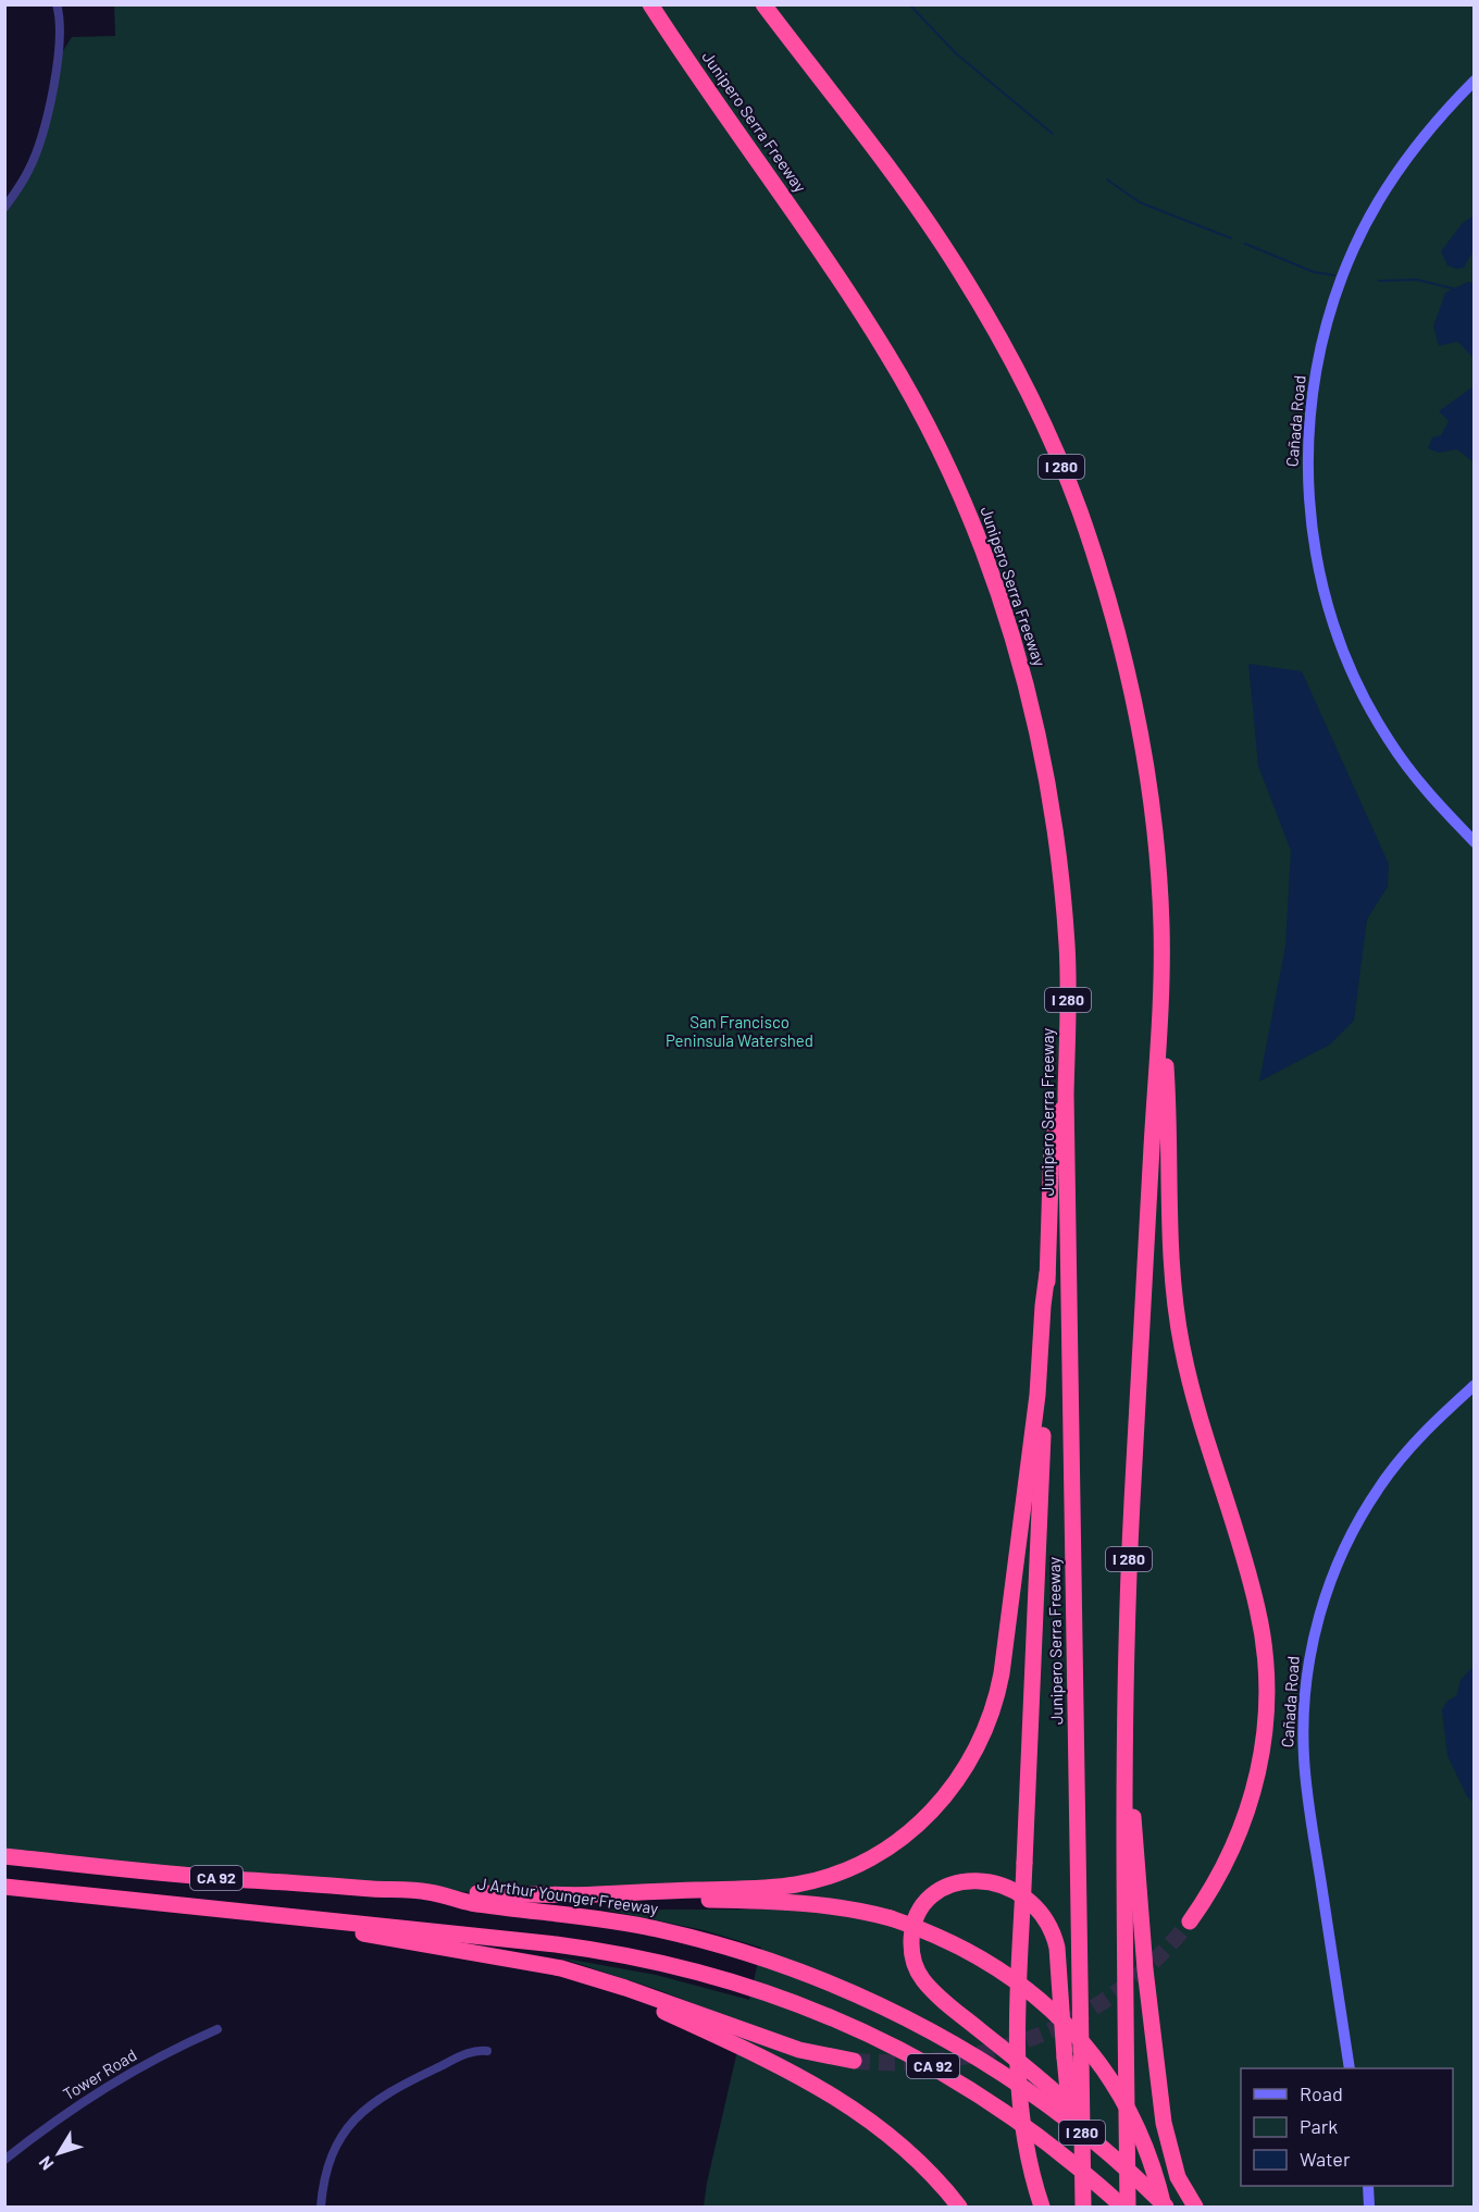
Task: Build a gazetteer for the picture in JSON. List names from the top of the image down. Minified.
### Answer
{"streets":{"highway":["Junipero Serra Freeway","I 280","CA 92","J Arthur Younger Freeway"],"main road":["Cañada Road"],"street":["Tower Road"]},"crossings":[["I 280","CA 92"]],"parks":["San Francisco Peninsula Watershed"],"legend":["Road","Park","Water"],"north":"bottom left"}
